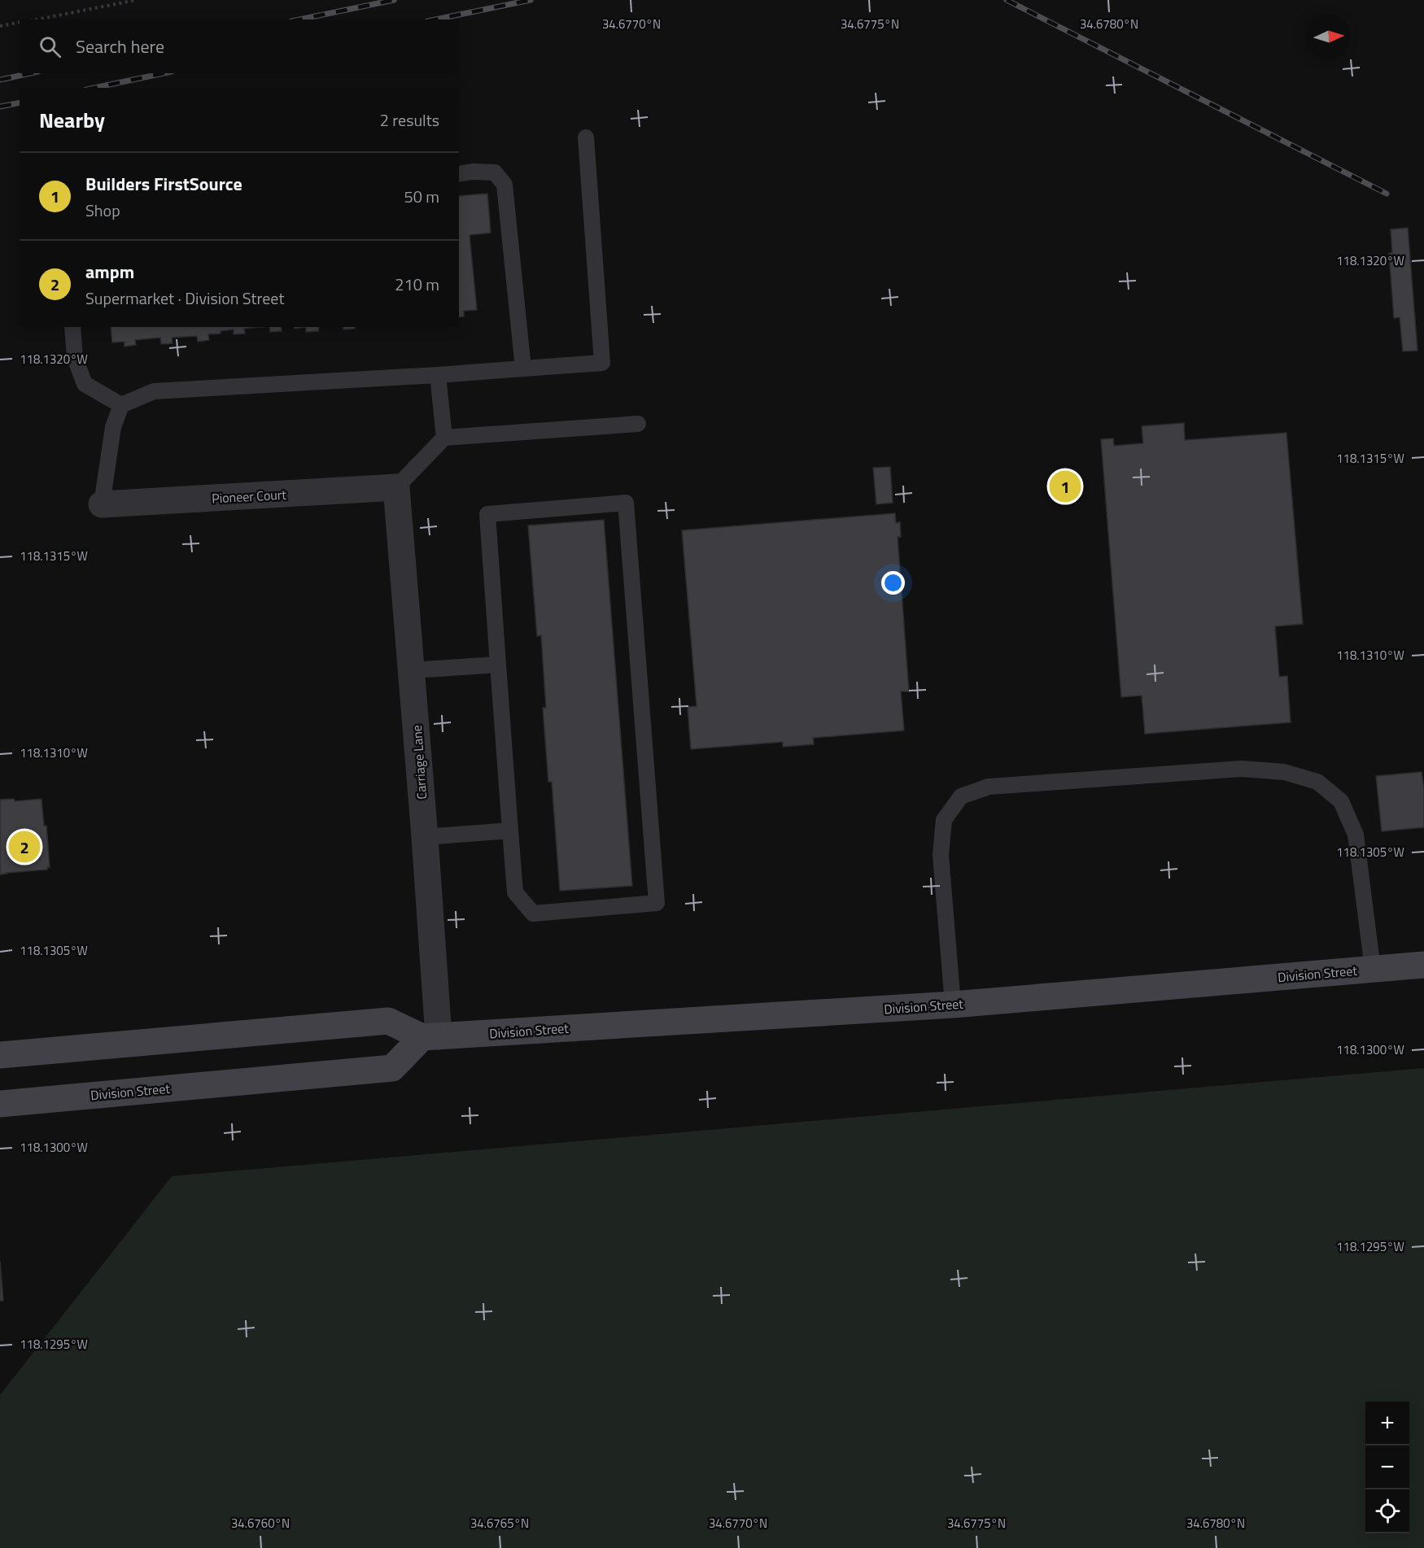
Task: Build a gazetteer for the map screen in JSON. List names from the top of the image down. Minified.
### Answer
{"streets":{"main road":["Division Street"],"street":["Pioneer Court","Carriage Lane"]},"crossings":[["Pioneer Court","Carriage Lane"],["Carriage Lane","Division Street"]],"north":"right","page":{"search":"Search here","heading":["Nearby","2 results"],"list":[{"mark":"1","name":"Builders FirstSource","note":"Shop","value":"50 m"},{"mark":"2","name":"ampm","note":"Supermarket · Division Street","value":"210 m"}],"pins":["1","2"],"map_buttons":["+","−"]},"coordinates":["34.6770°N","34.6775°N","34.6780°N","118.1320°W","118.1315°W","118.1310°W","118.1305°W","118.1300°W","118.1295°W","34.6760°N","34.6765°N"]}
